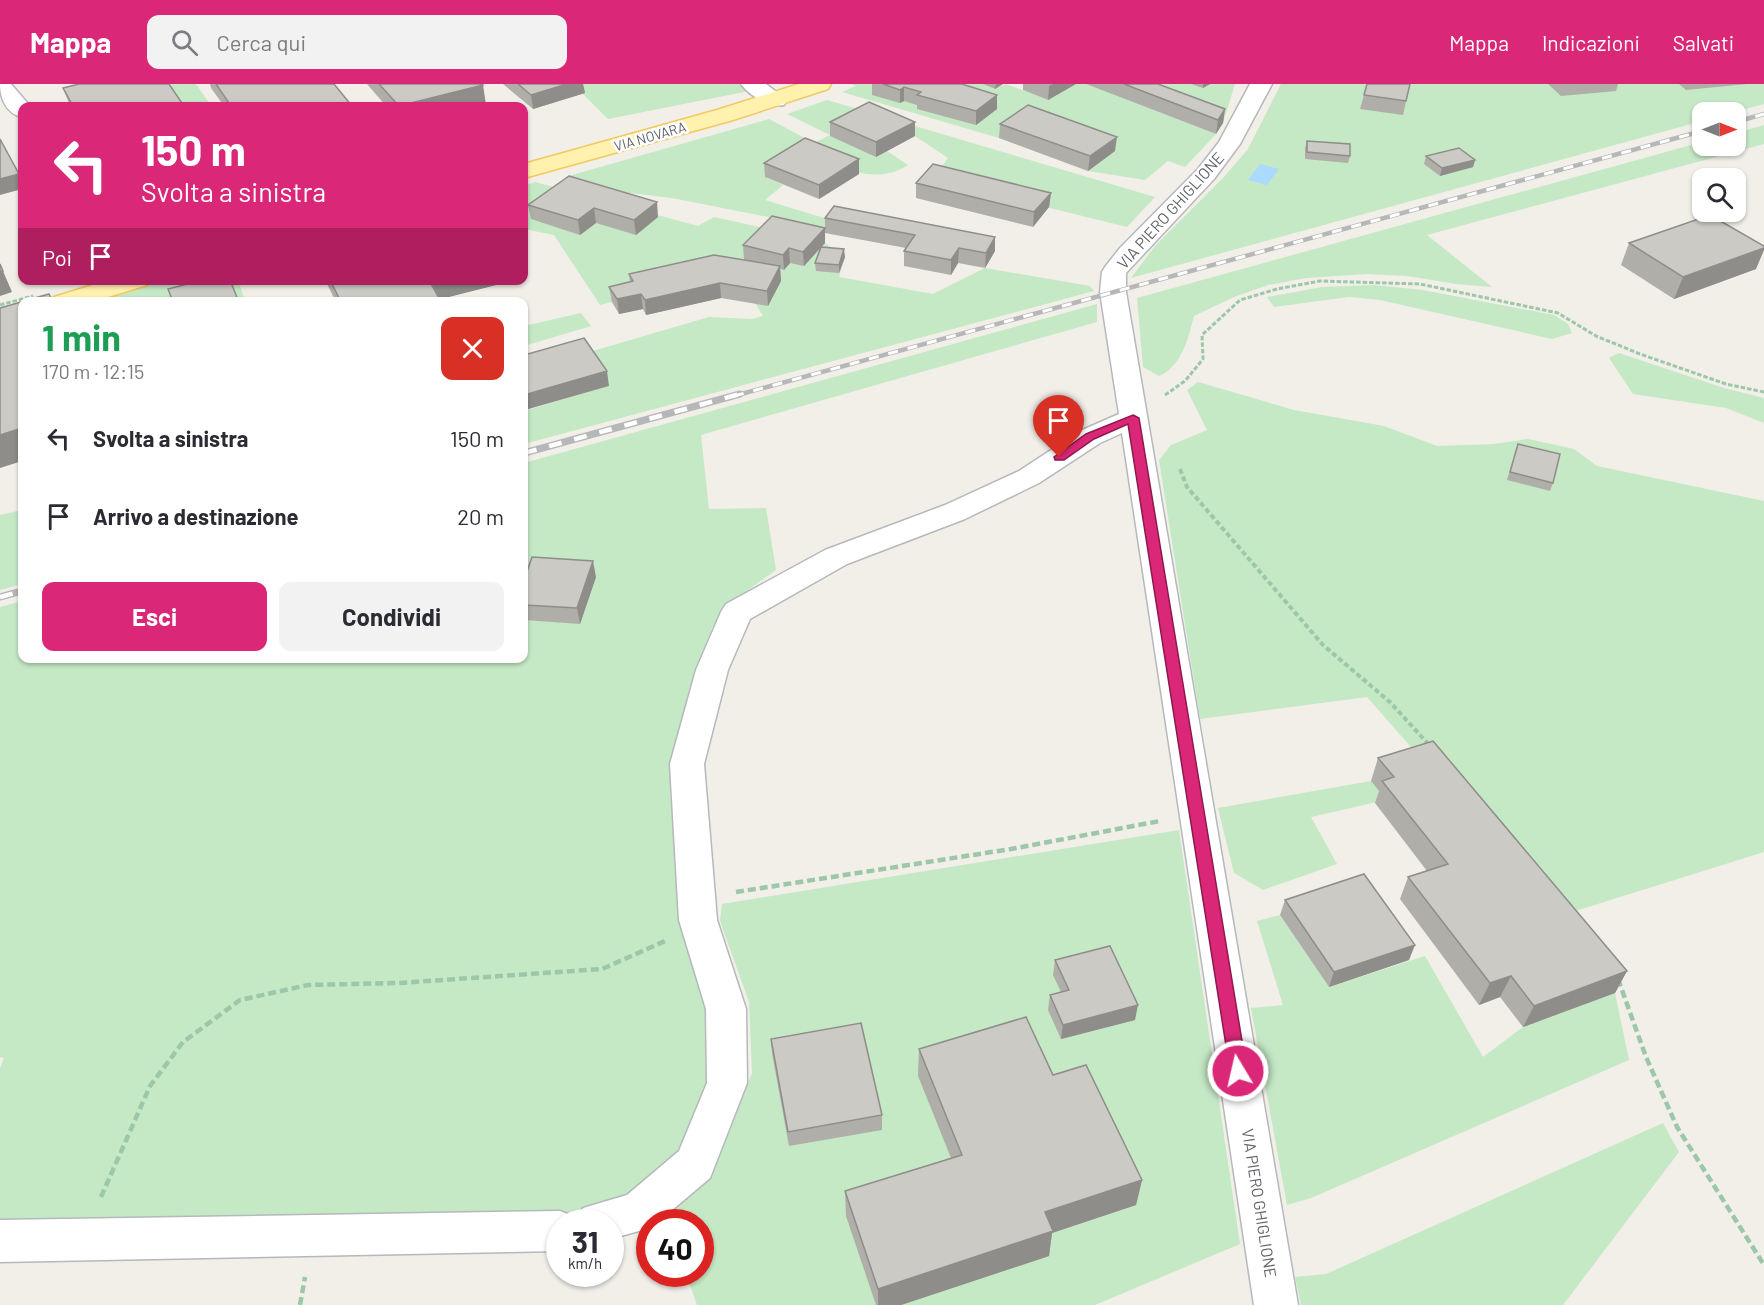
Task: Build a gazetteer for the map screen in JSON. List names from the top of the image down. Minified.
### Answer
{"streets":{"main road":["VIA NOVARA"],"street":["VIA PIERO GHIGLIONE"]},"north":"right","page":{"header":"Mappa","search":"Cerca qui","nav":["Mappa","Indicazioni","Salvati"],"turn":["150 m","Svolta a sinistra"],"then":"Poi","heading":["1 min","170 m · 12:15"],"list":[{"name":"Svolta a sinistra","value":"150 m"},{"name":"Arrivo a destinazione","value":"20 m"}],"buttons":["Esci","Condividi"],"speed":"31 km/h","limit":"40"}}
